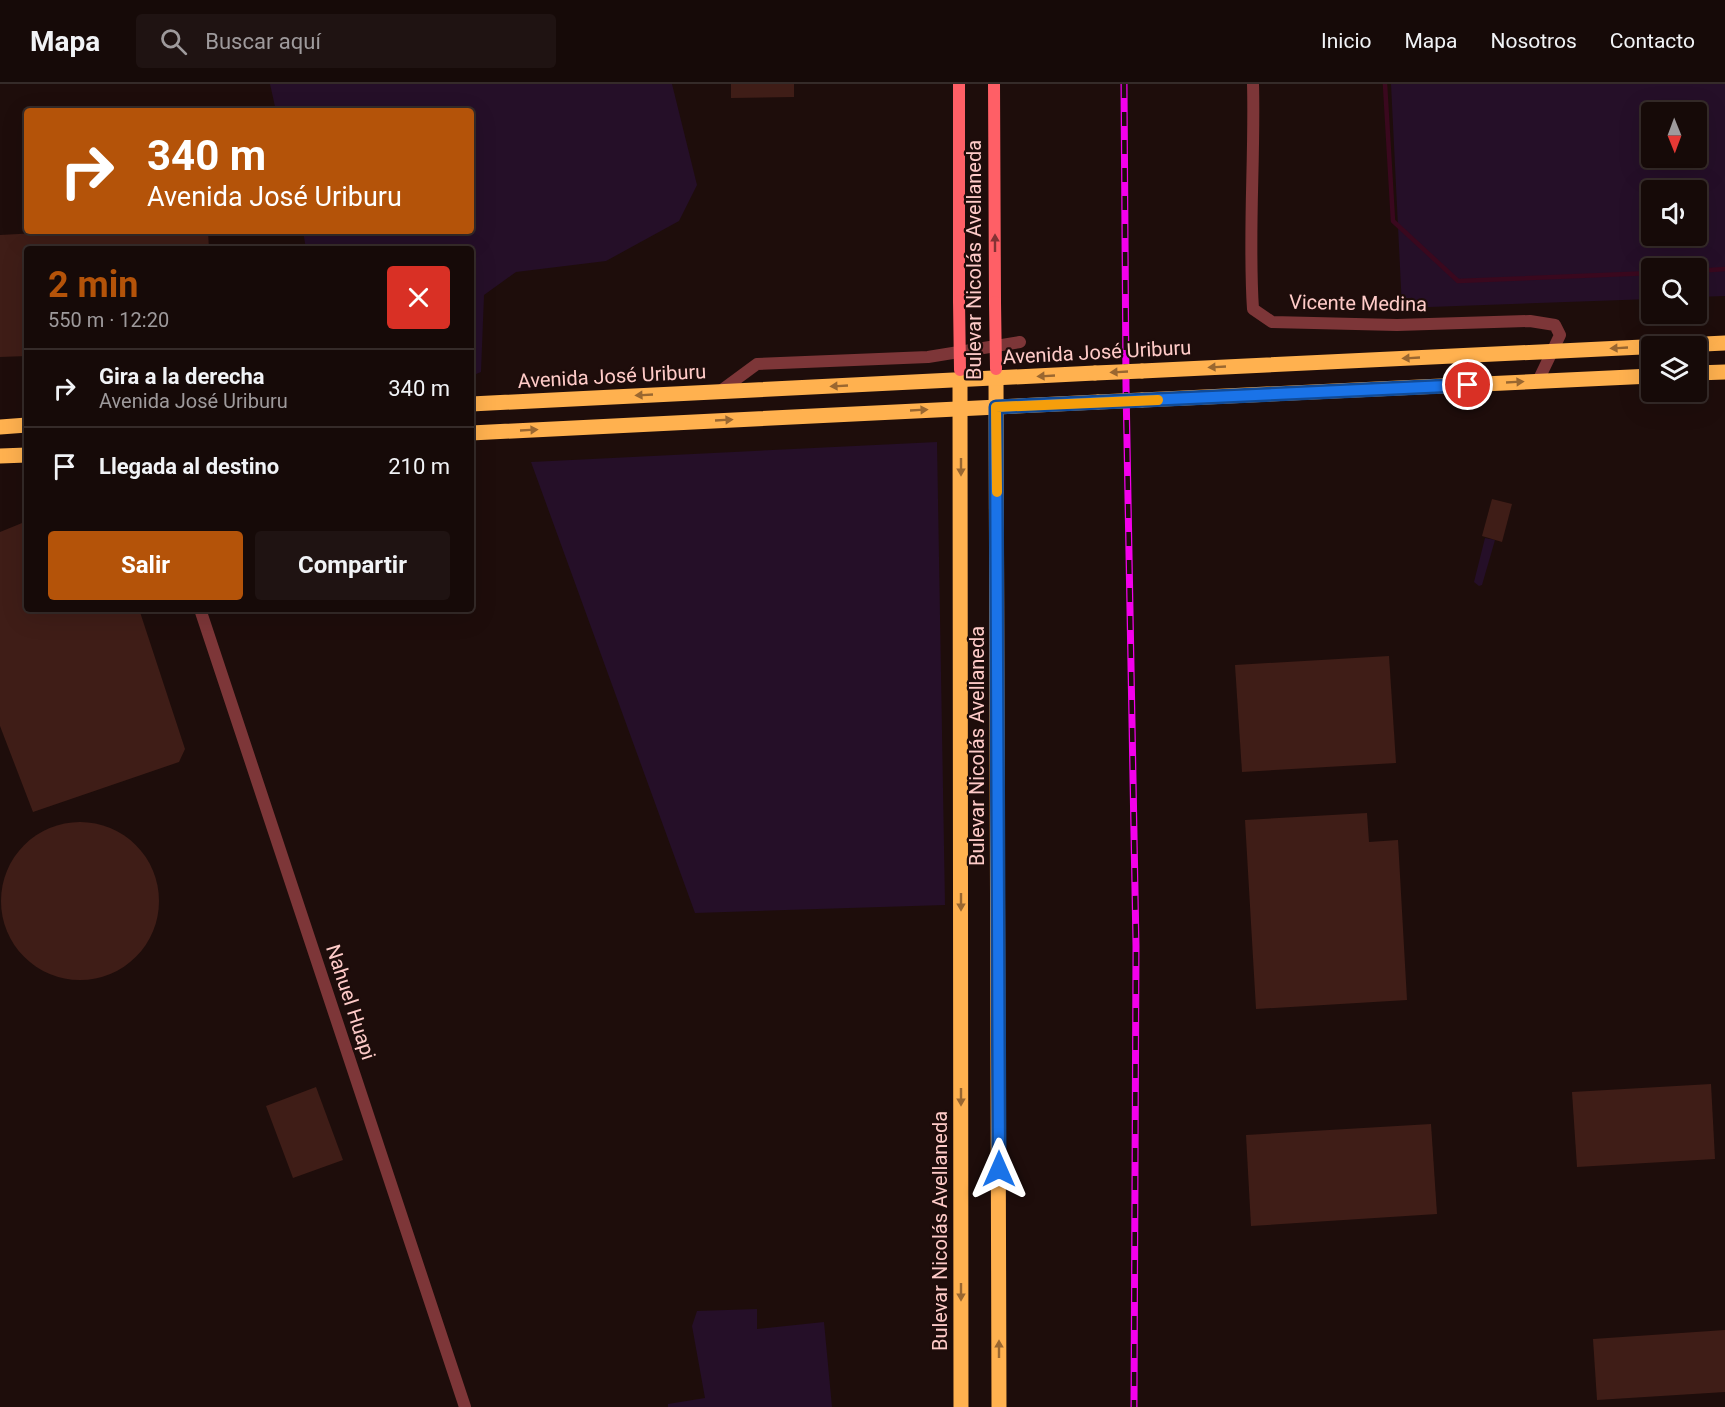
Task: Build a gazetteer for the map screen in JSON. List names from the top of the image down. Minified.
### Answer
{"streets":{"main road":["Bulevar Nicolás Avellaneda","Avenida José Uriburu"],"street":["Vicente Medina","Nahuel Huapi"]},"crossings":[["Bulevar Nicolás Avellaneda","Avenida José Uriburu"],["Vicente Medina","Avenida José Uriburu"]],"north":"bottom","page":{"header":"Mapa","search":"Buscar aquí","nav":["Inicio","Mapa","Nosotros","Contacto"],"turn":["340 m","Avenida José Uriburu"],"heading":["2 min","550 m · 12:20"],"list":[{"name":"Gira a la derecha","note":"Avenida José Uriburu","value":"340 m"},{"name":"Llegada al destino","value":"210 m"}],"buttons":["Salir","Compartir"]}}
